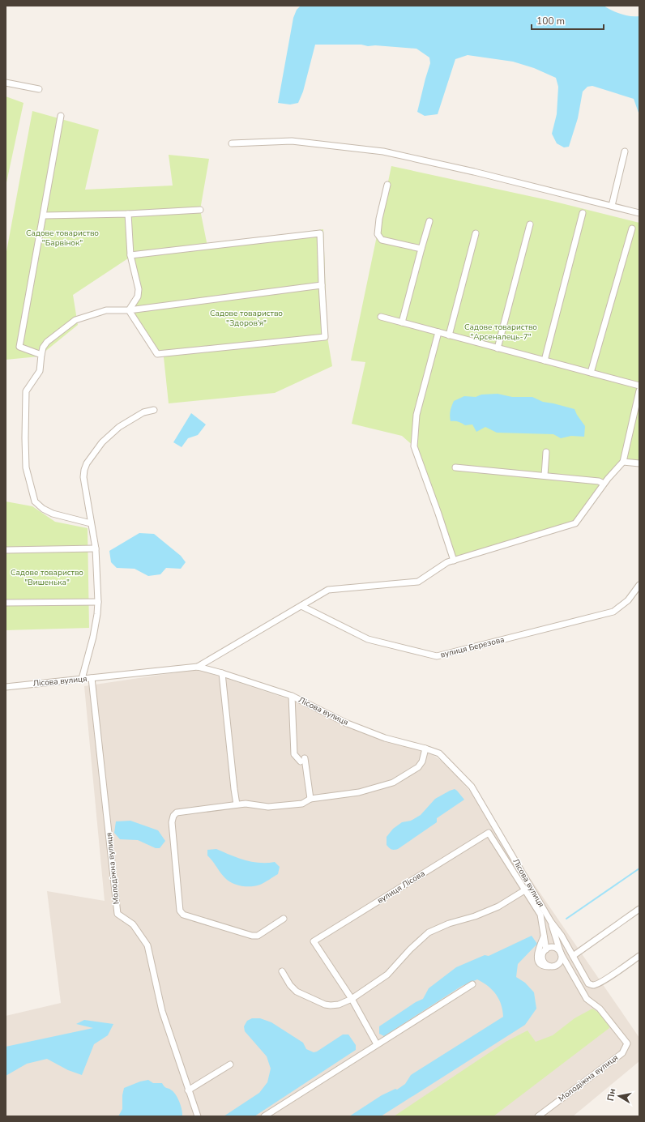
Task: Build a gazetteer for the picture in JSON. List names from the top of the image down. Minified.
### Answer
{"streets":{"street":["вулиця Березова","Лісова вулиця","Молодіжна вулиця","вулиця Лісова"]},"crossings":[["Лісова вулиця","Молодіжна вулиця"]],"parks":["Садове товариство \"Барвінок\"","Садове товариство \"Здоров'я\"","Садове товариство \"Арсеналець-7\"","Садове товариство \"Вишенька\""],"scale_bar":"100 m","north":"left"}
